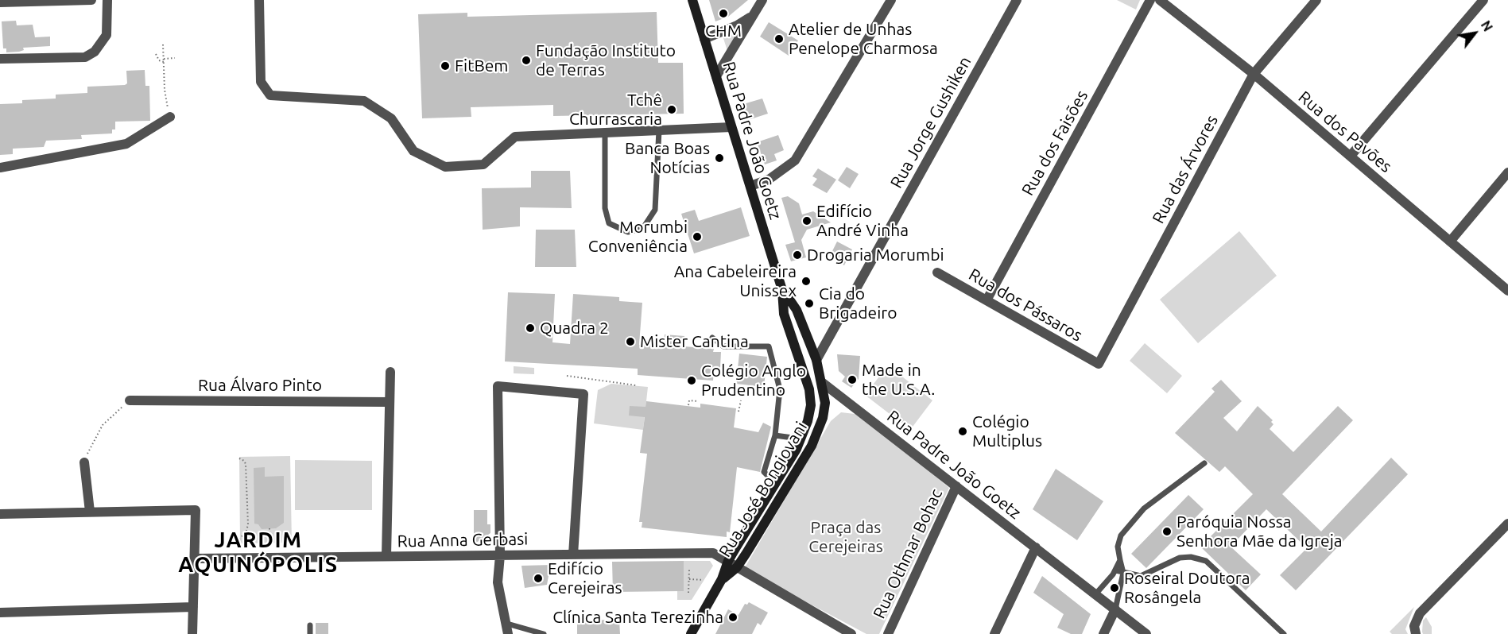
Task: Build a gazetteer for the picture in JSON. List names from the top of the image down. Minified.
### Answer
{"streets":{"street":["Rua Jorge Gushiken","Rua dos Pavões","Rua Padre João Goetz","Rua dos Faisões","Rua das Árvores","Rua dos Pássaros","Rua Álvaro Pinto","Rua José Bongiovani","Rua Anna Gerbasi","Rua Othmar Bohac"]},"crossings":[["Rua Jorge Gushiken","Rua Padre João Goetz"],["Rua dos Pavões","Rua das Árvores"],["Rua Padre João Goetz","Rua José Bongiovani"],["Rua Padre João Goetz","Rua Othmar Bohac"],["Rua dos Faisões","Rua dos Pássaros"],["Rua das Árvores","Rua dos Pássaros"],["Rua José Bongiovani","Rua Anna Gerbasi"]],"districts":["JARDIM AQUINÓPOLIS"],"parks":["Praça das Cerejeiras"],"places":["CHM","Atelier de Unhas Penelope Charmosa","Fundação Instituto de Terras","FitBem","Tchê Churrascaria","Banca Boas Notícias","Edifício André Vinha","Morumbi Conveniência","Drogaria Morumbi","Ana Cabeleireira Unissex","Cia do Brigadeiro","Quadra 2","Mister Cantina","Made in the U.S.A.","Colégio Anglo Prudentino","Colégio Multiplus","Paróquia Nossa Senhora Mãe da Igreja","Edifício Cerejeiras","Roseiral Doutora Rosângela","Clínica Santa Terezinha"],"north":"top right"}
